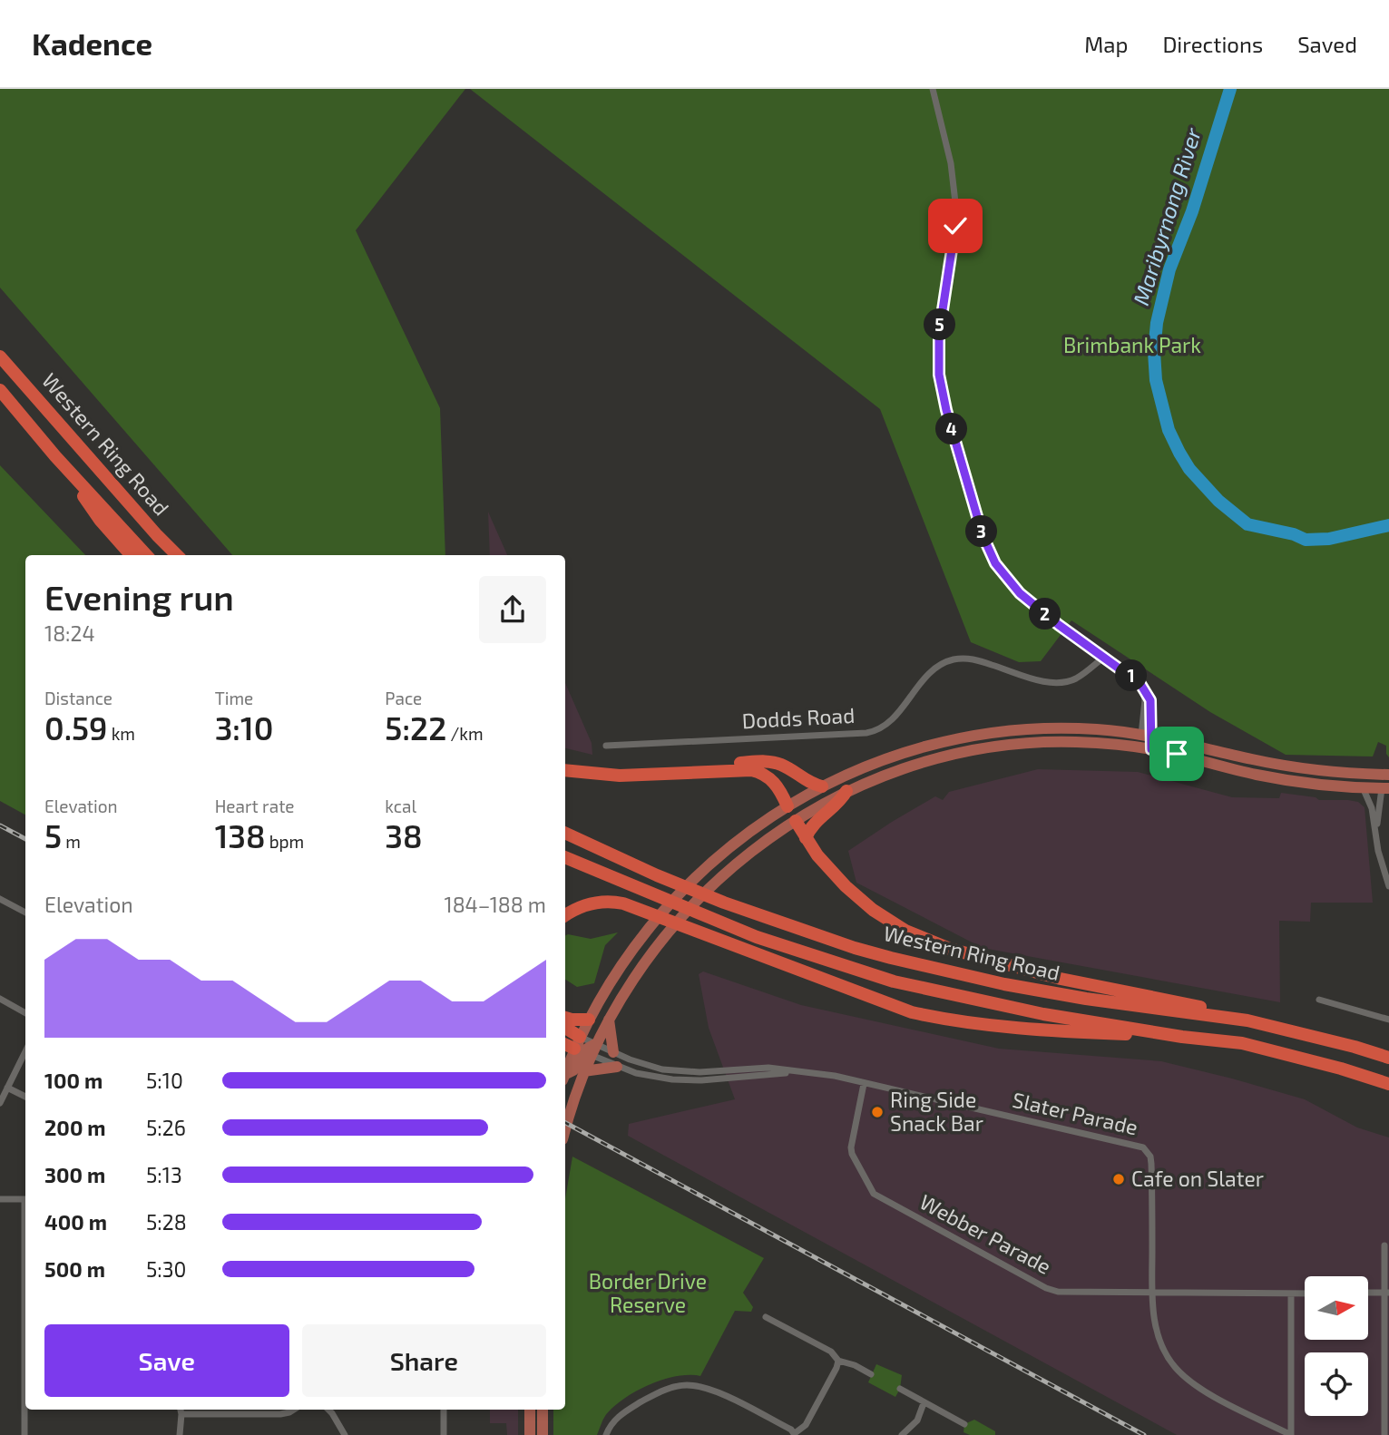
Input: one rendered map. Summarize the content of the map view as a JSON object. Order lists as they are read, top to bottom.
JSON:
{
  "streets": {
    "highway": ["Western Ring Road"],
    "street": ["Dodds Road", "Slater Parade", "Webber Parade"]
  },
  "crossings": [
    ["Slater Parade", "Webber Parade"]
  ],
  "water": ["Maribyrnong River"],
  "parks": ["Brimbank Park", "Border Drive Reserve"],
  "places": ["Ring Side Snack Bar", "Cafe on Slater"],
  "north": "right",
  "page": {
    "header": "Kadence",
    "nav": ["Map", "Directions", "Saved"],
    "pins": [
      "5",
      "4",
      "3",
      "2",
      "1"
    ],
    "heading": ["Evening run", "18:24"],
    "stats": [
      ["Distance", "0.59 km"],
      ["Time", "3:10"],
      ["Pace", "5:22 /km"],
      ["Elevation", "5 m"],
      ["Heart rate", "138 bpm"],
      ["kcal", "38"]
    ],
    "chart": ["Elevation", "184–188 m"],
    "list": [
      {
        "name": "100 m",
        "note": "5:10"
      },
      {
        "name": "200 m",
        "note": "5:26"
      },
      {
        "name": "300 m",
        "note": "5:13"
      },
      {
        "name": "400 m",
        "note": "5:28"
      },
      {
        "name": "500 m",
        "note": "5:30"
      }
    ],
    "buttons": ["Save", "Share"]
  }
}
